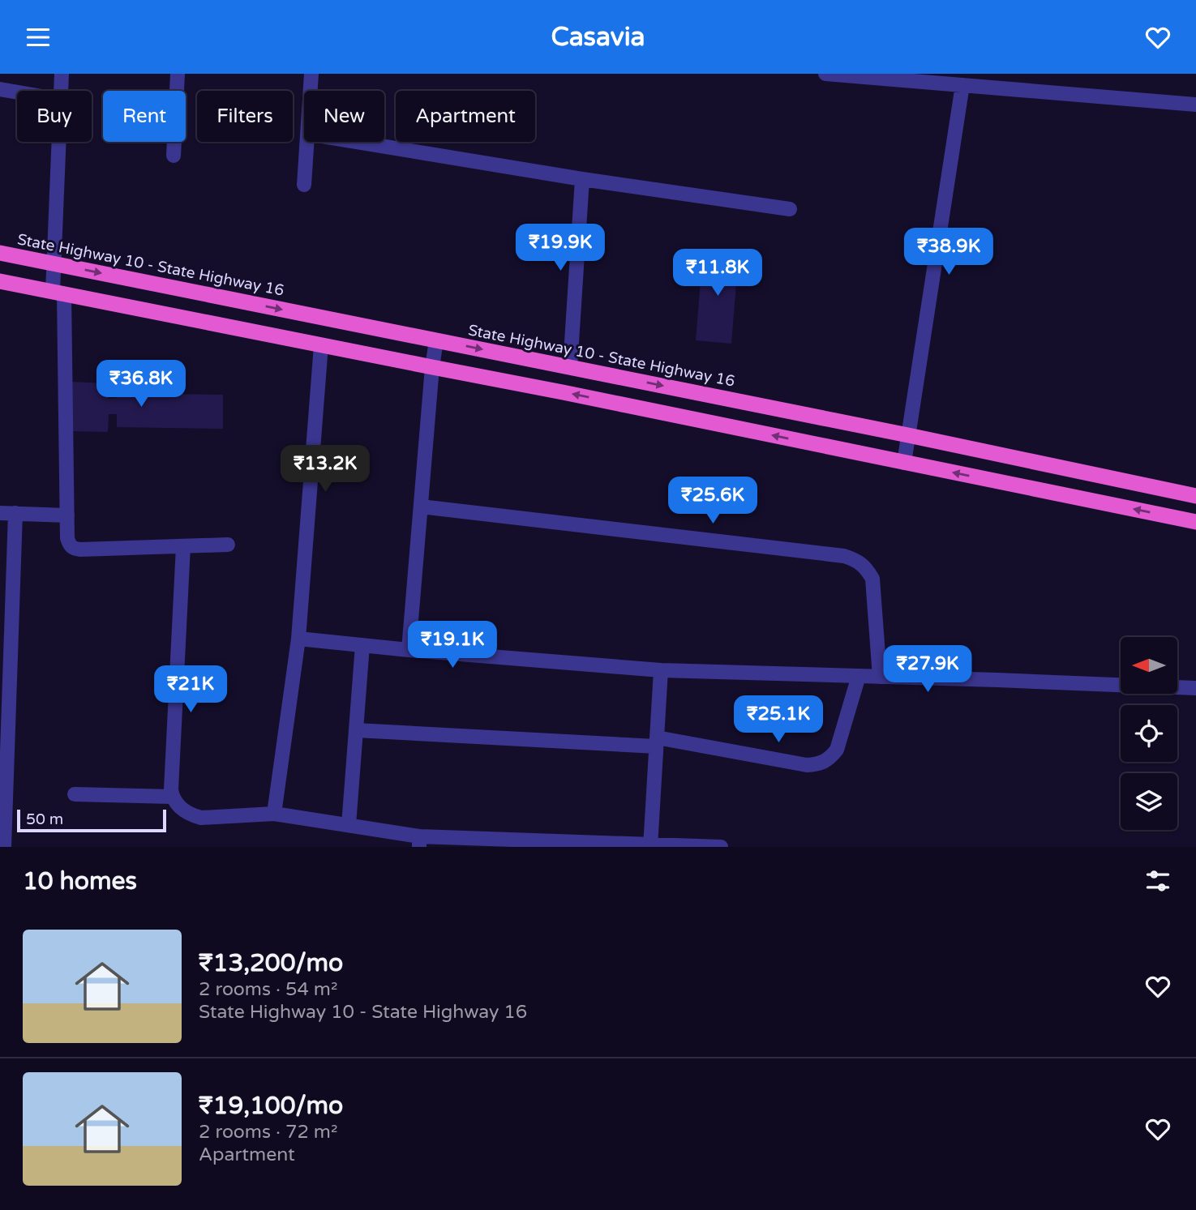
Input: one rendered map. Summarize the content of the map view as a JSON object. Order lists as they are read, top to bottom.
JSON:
{
  "streets": {
    "highway": ["State Highway 10 - State Highway 16"]
  },
  "scale_bar": "50 m",
  "north": "left",
  "page": {
    "header": "Casavia",
    "chip": [
      "Buy",
      "Rent",
      "Filters",
      "New",
      "Apartment"
    ],
    "price": [
      "₹19.9K",
      "₹38.9K",
      "₹11.8K",
      "₹36.8K",
      "₹13.2K",
      "₹25.6K",
      "₹19.1K",
      "₹27.9K",
      "₹21K",
      "₹25.1K"
    ],
    "scale": "50 m",
    "heading": "10 homes",
    "list": [
      {
        "name": "₹13,200/mo",
        "note": "2 rooms · 54 m² · State Highway 10 - State Highway 16"
      },
      {
        "name": "₹19,100/mo",
        "note": "2 rooms · 72 m² · Apartment"
      }
    ]
  }
}
